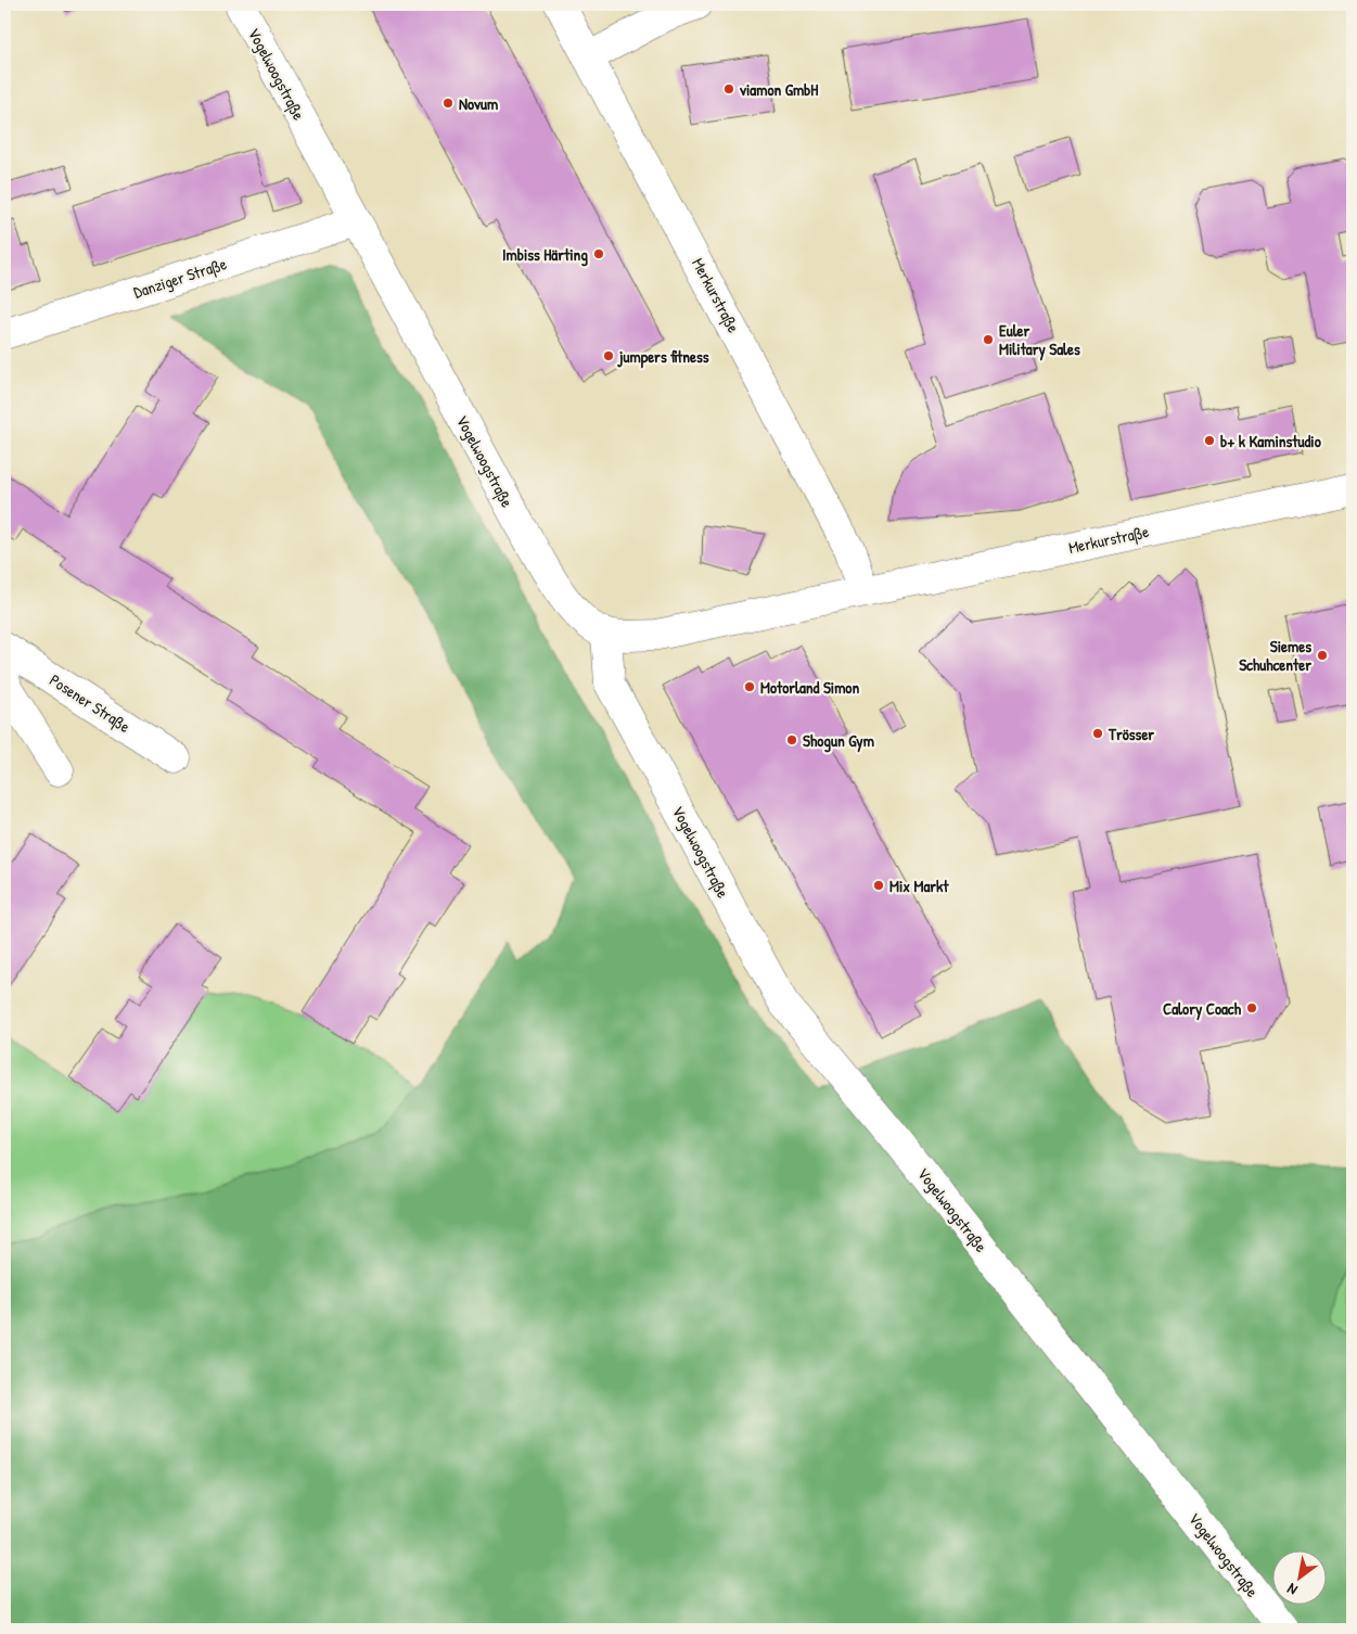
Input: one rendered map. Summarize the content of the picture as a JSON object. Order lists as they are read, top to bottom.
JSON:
{
  "streets": {
    "street": [
      "Vogelwoogstraße",
      "Danziger Straße",
      "Merkurstraße",
      "Posener Straße"
    ]
  },
  "crossings": [
    ["Vogelwoogstraße", "Danziger Straße"],
    ["Vogelwoogstraße", "Merkurstraße"]
  ],
  "places": [
    "viamon GmbH",
    "Novum",
    "Imbiss Härting",
    "Euler Military Sales",
    "jumpers fitness",
    "b+ k Kaminstudio",
    "Siemes Schuhcenter",
    "Motorland Simon",
    "Trösser",
    "Shogun Gym",
    "Mix Markt",
    "Calory Coach"
  ],
  "north": "bottom left"
}
